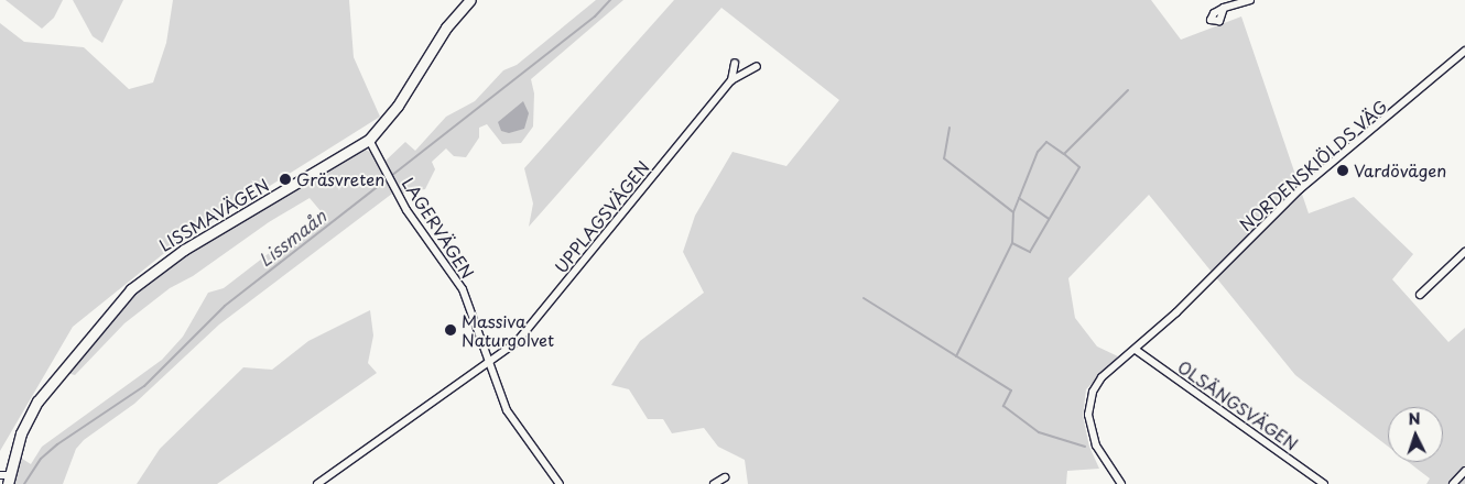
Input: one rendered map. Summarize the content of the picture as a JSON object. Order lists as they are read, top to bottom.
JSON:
{
  "streets": {
    "street": [
      "NORDENSKIÖLDS VÄG",
      "LISSMAVÄGEN",
      "UPPLAGSVÄGEN",
      "LAGERVÄGEN",
      "OLSÄNGSVÄGEN"
    ]
  },
  "crossings": [
    ["NORDENSKIÖLDS VÄG", "OLSÄNGSVÄGEN"],
    ["LISSMAVÄGEN", "LAGERVÄGEN"],
    ["UPPLAGSVÄGEN", "LAGERVÄGEN"]
  ],
  "water": ["Lissmaån"],
  "places": ["Vardövägen", "Gräsvreten", "Massiva Naturgolvet"],
  "north": "top"
}
